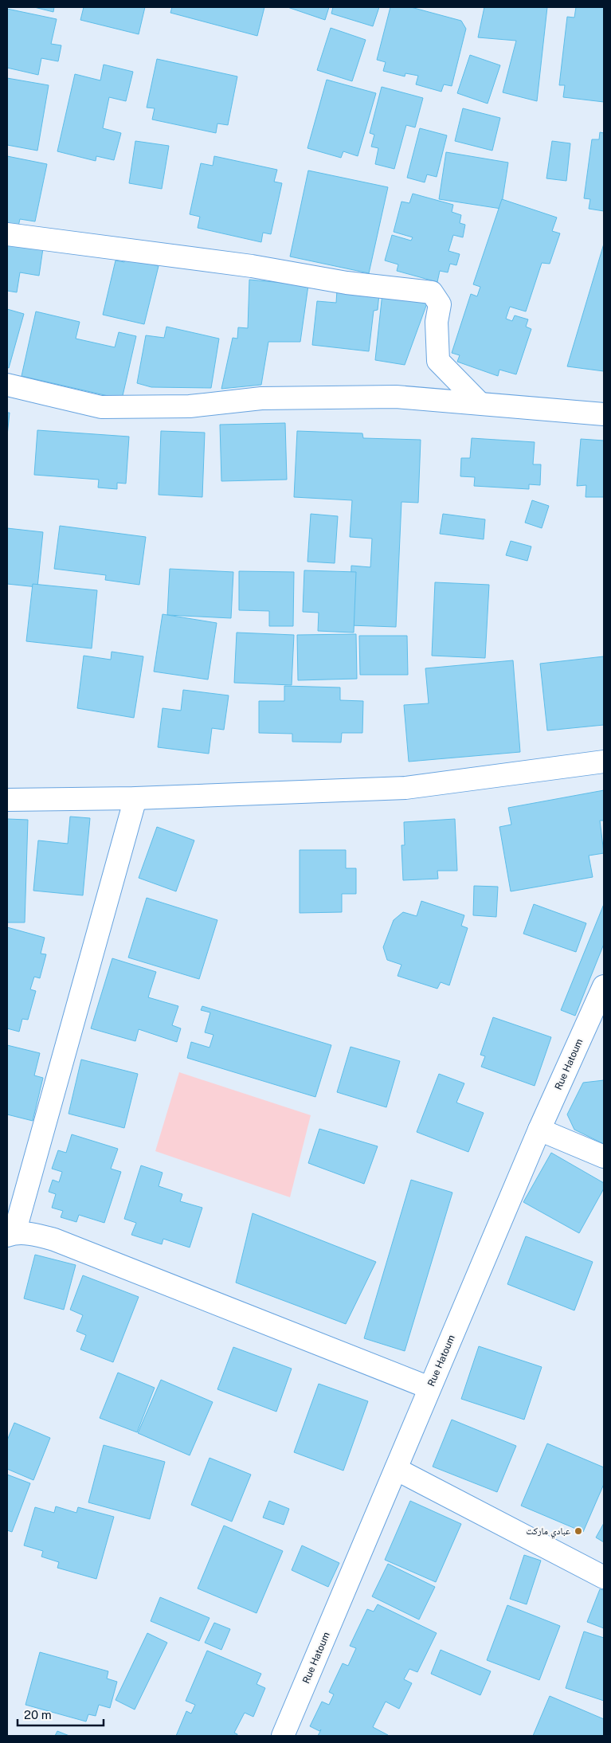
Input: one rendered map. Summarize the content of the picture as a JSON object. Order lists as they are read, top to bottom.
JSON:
{
  "streets": {
    "street": ["Rue Hatoum"]
  },
  "places": ["عبادي ماركت"],
  "scale_bar": "20 m"
}
